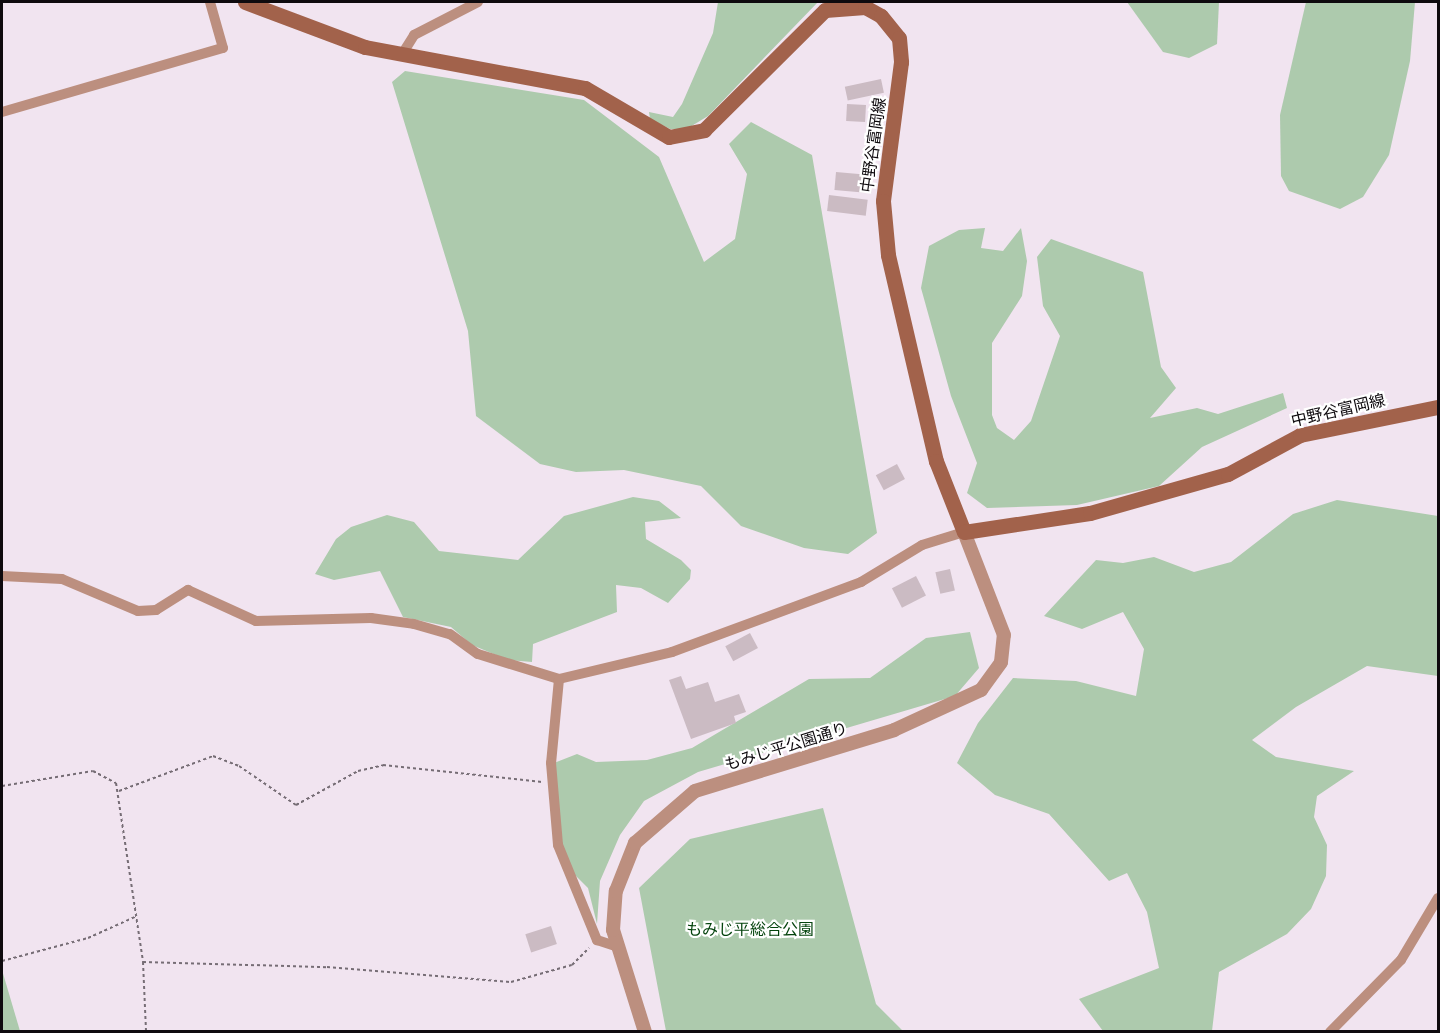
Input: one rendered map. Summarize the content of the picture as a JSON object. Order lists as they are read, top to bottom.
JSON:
{
  "streets": {
    "main road": ["中野谷富岡線"],
    "street": ["もみじ平公園通り"]
  },
  "crossings": [
    ["中野谷富岡線", "もみじ平公園通り"]
  ],
  "parks": ["もみじ平総合公園"]
}
